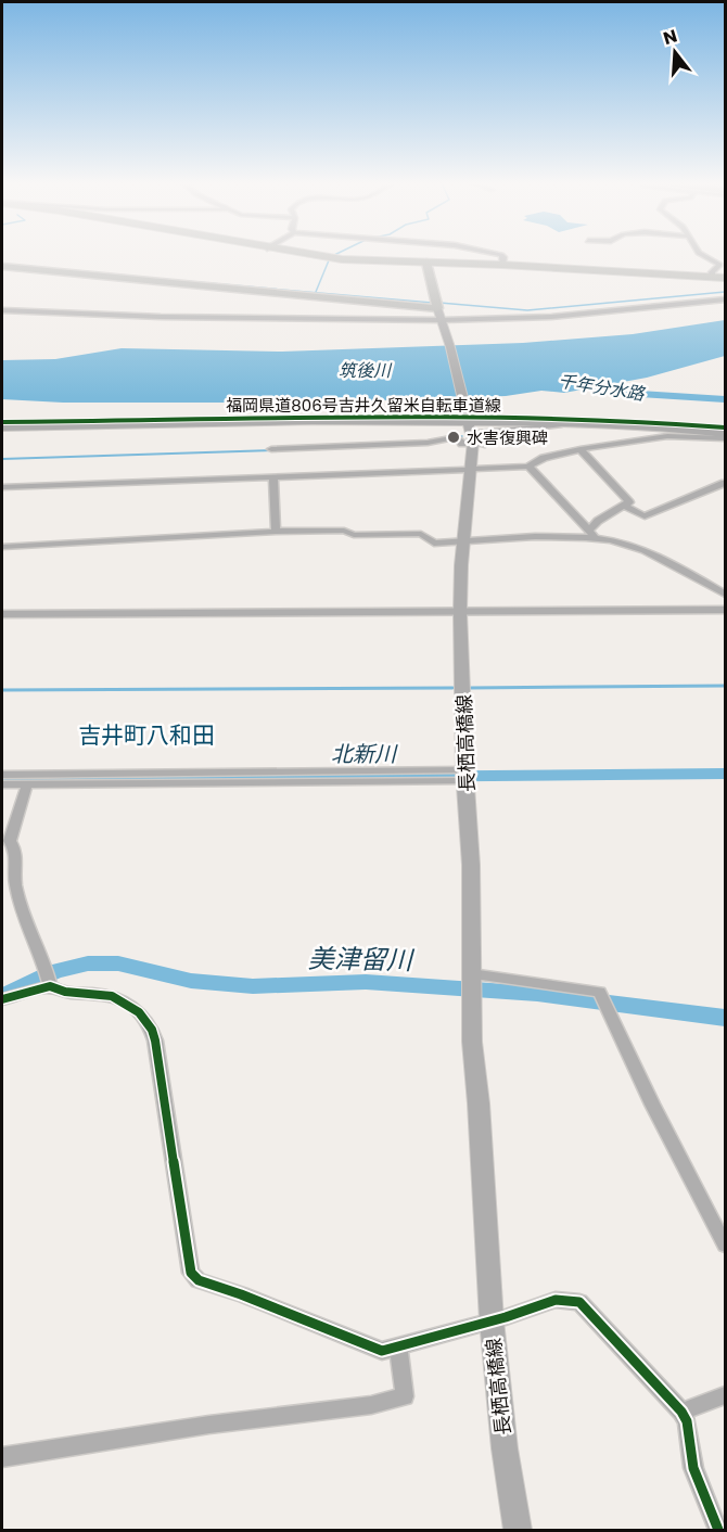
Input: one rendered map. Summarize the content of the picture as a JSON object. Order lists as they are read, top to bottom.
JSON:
{
  "streets": {
    "main road": ["長栖高橋線"],
    "cycle path": ["福岡県道806号吉井久留米自転車道線"]
  },
  "districts": ["吉井町八和田"],
  "water": [
    "筑後川",
    "千年分水路",
    "北新川",
    "美津留川"
  ],
  "places": ["水害復興碑"],
  "north": "top"
}
